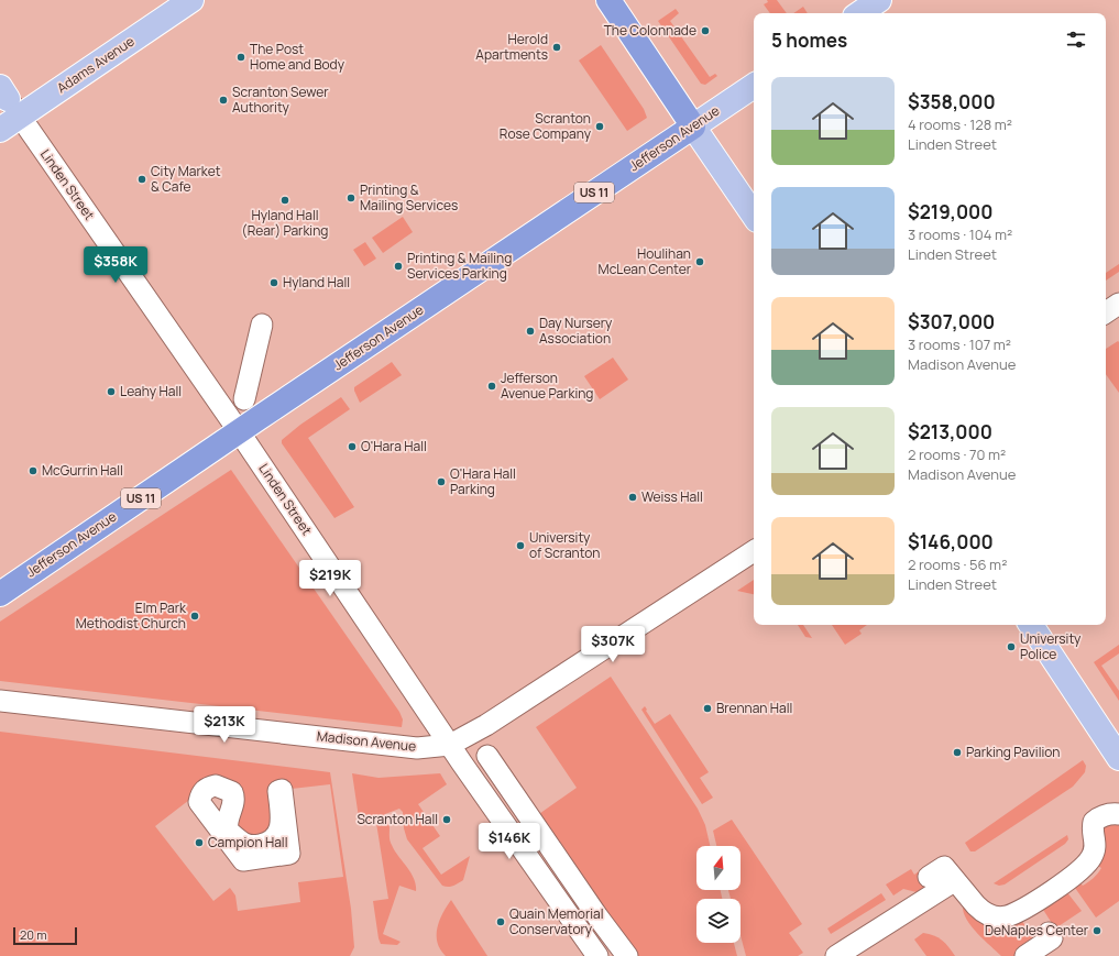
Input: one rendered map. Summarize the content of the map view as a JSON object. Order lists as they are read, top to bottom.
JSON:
{
  "streets": {
    "highway": ["Jefferson Avenue", "US 11"],
    "main road": ["Adams Avenue"],
    "street": ["Linden Street", "Madison Avenue"]
  },
  "crossings": [
    ["Adams Avenue", "Linden Street"],
    ["Jefferson Avenue", "Linden Street"],
    ["Linden Street", "Madison Avenue"]
  ],
  "places": [
    "The Colonnade",
    "Herold Apartments",
    "The Post Home and Body",
    "Scranton Sewer Authority",
    "Scranton Rose Company",
    "City Market & Cafe",
    "Printing & Mailing Services",
    "Hyland Hall (Rear) Parking",
    "Houlihan McLean Center",
    "Printing & Mailing Services Parking",
    "Hyland Hall",
    "Day Nursery Association",
    "Jefferson Avenue Parking",
    "Leahy Hall",
    "O'Hara Hall",
    "McGurrin Hall",
    "O'Hara Hall Parking",
    "Weiss Hall",
    "University of Scranton",
    "Elm Park Methodist Church",
    "University Police",
    "Brennan Hall",
    "Parking Pavilion",
    "Scranton Hall",
    "Campion Hall",
    "Quain Memorial Conservatory",
    "DeNaples Center"
  ],
  "scale_bar": "20 m",
  "north": "top",
  "page": {
    "heading": "5 homes",
    "list": [
      {
        "name": "$358,000",
        "note": "4 rooms · 128 m² · Linden Street"
      },
      {
        "name": "$219,000",
        "note": "3 rooms · 104 m² · Linden Street"
      },
      {
        "name": "$307,000",
        "note": "3 rooms · 107 m² · Madison Avenue"
      },
      {
        "name": "$213,000",
        "note": "2 rooms · 70 m² · Madison Avenue"
      },
      {
        "name": "$146,000",
        "note": "2 rooms · 56 m² · Linden Street"
      }
    ],
    "price": [
      "$358K",
      "$219K",
      "$307K",
      "$213K",
      "$146K"
    ],
    "scale": "20 m"
  }
}
